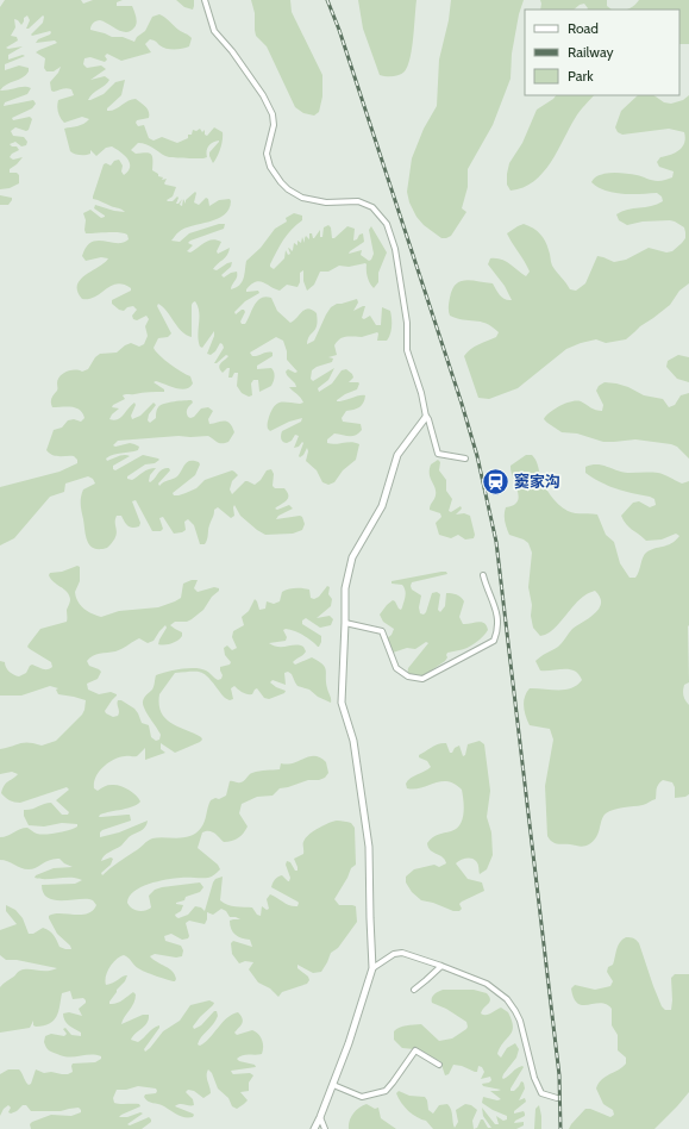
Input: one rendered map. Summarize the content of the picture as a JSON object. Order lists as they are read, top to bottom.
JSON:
{
  "places": {
    "station": ["窦家沟"]
  },
  "legend": ["Road", "Railway", "Park"]
}
